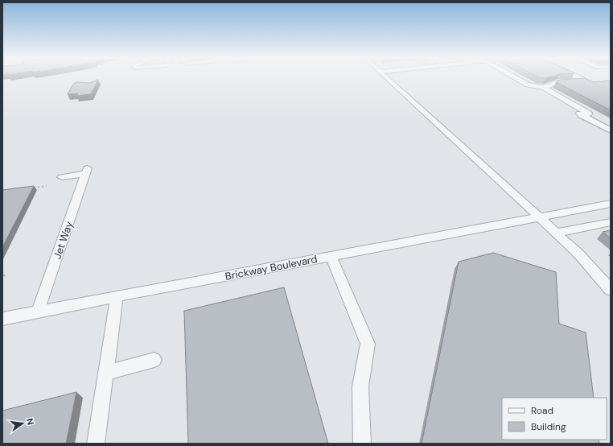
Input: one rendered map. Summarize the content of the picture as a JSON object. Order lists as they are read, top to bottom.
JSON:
{
  "streets": {
    "street": ["Jet Way", "Brickway Boulevard"]
  },
  "crossings": [
    ["Jet Way", "Brickway Boulevard"]
  ],
  "legend": ["Road", "Building"],
  "north": "right"
}
